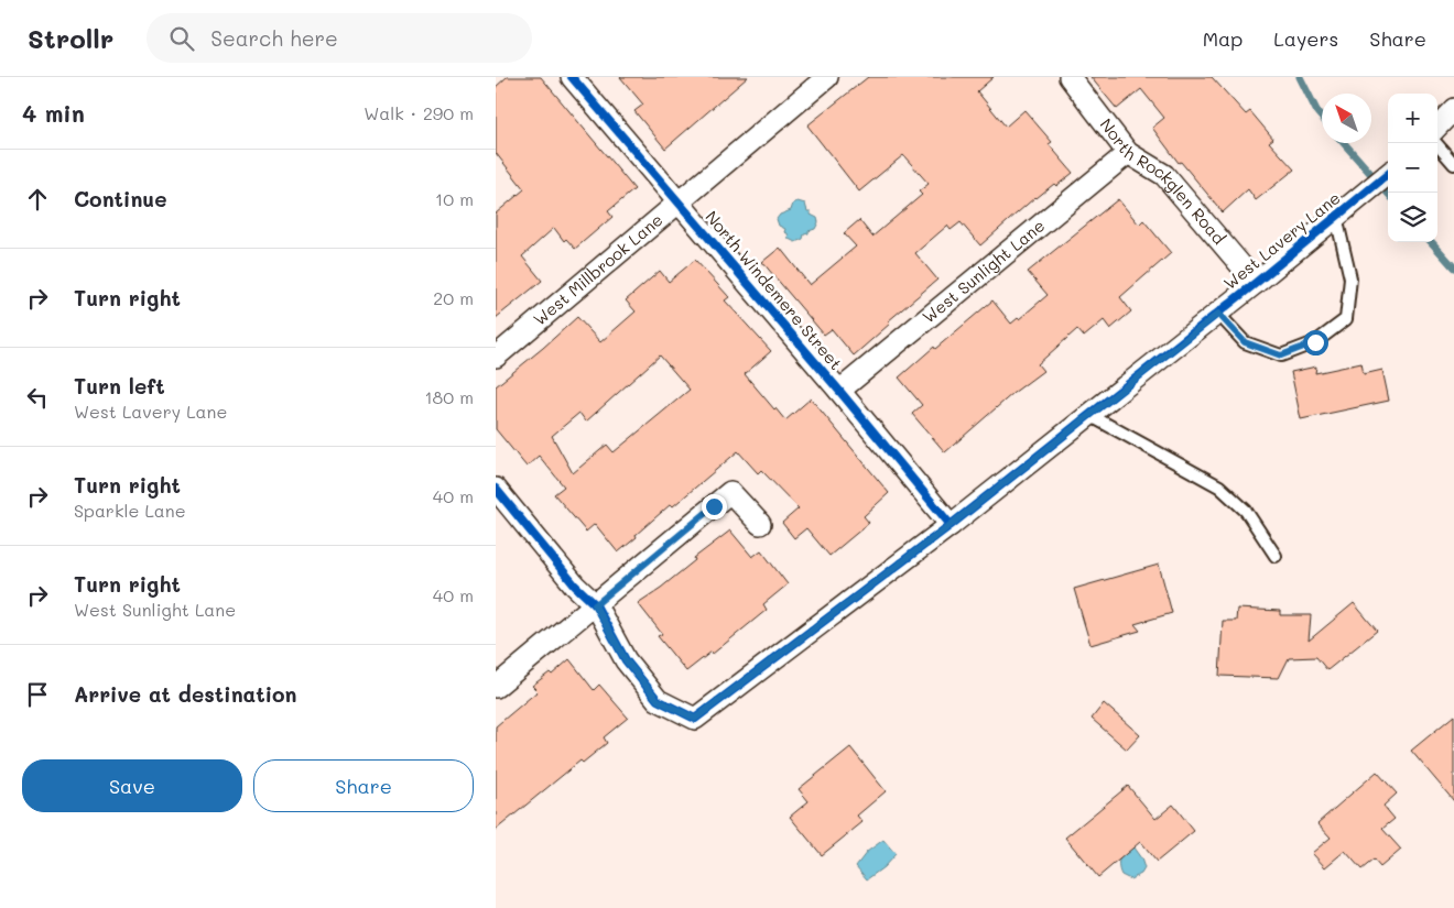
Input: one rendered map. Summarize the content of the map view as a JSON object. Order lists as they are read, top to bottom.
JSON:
{
  "streets": {
    "street": [
      "North Rockglen Road",
      "West Lavery Lane",
      "West Millbrook Lane",
      "West Sunlight Lane",
      "North Windemere Street"
    ]
  },
  "crossings": [
    ["North Rockglen Road", "West Lavery Lane"],
    ["North Rockglen Road", "West Sunlight Lane"],
    ["West Lavery Lane", "North Windemere Street"],
    ["West Millbrook Lane", "North Windemere Street"],
    ["West Sunlight Lane", "North Windemere Street"]
  ],
  "north": "top left",
  "page": {
    "header": "Strollr",
    "search": "Search here",
    "nav": ["Map", "Layers", "Share"],
    "heading": ["4 min", "Walk · 290 m"],
    "map_buttons": ["+", "−"],
    "list": [
      ["Continue", "10 m"],
      ["Turn right", "20 m"],
      ["Turn left", "West Lavery Lane", "180 m"],
      ["Turn right", "Sparkle Lane", "40 m"],
      ["Turn right", "West Sunlight Lane", "40 m"],
      "Arrive at destination"
    ],
    "buttons": ["Save", "Share"]
  }
}
